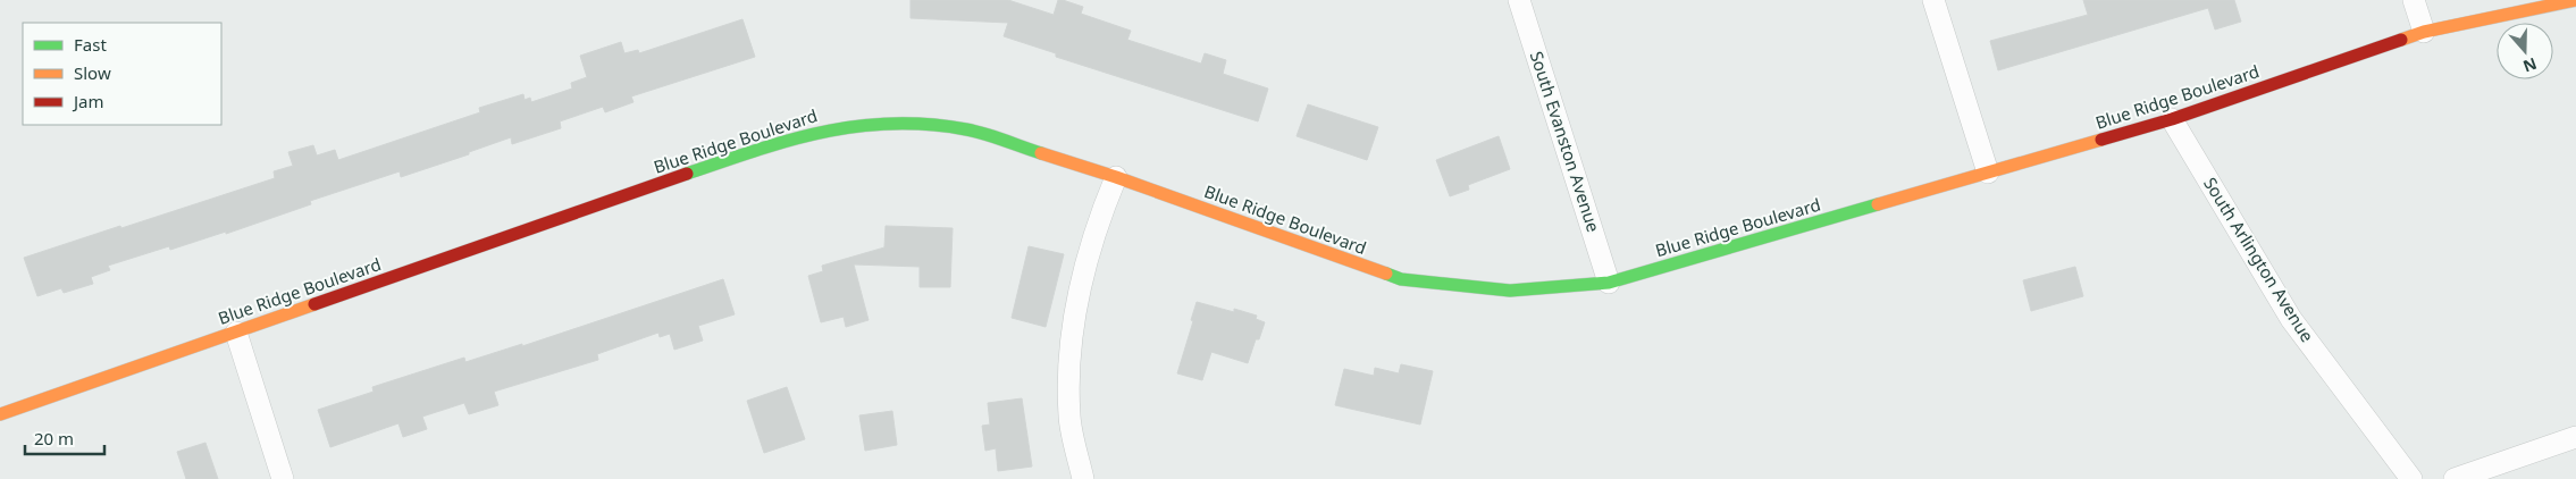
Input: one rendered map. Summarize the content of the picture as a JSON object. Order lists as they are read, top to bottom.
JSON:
{
  "streets": {
    "street": ["Blue Ridge Boulevard", "South Evanston Avenue", "South Arlington Avenue"]
  },
  "crossings": [
    ["Blue Ridge Boulevard", "South Evanston Avenue"],
    ["Blue Ridge Boulevard", "South Arlington Avenue"]
  ],
  "legend": ["Fast", "Slow", "Jam"],
  "scale_bar": "20 m",
  "north": "bottom"
}
